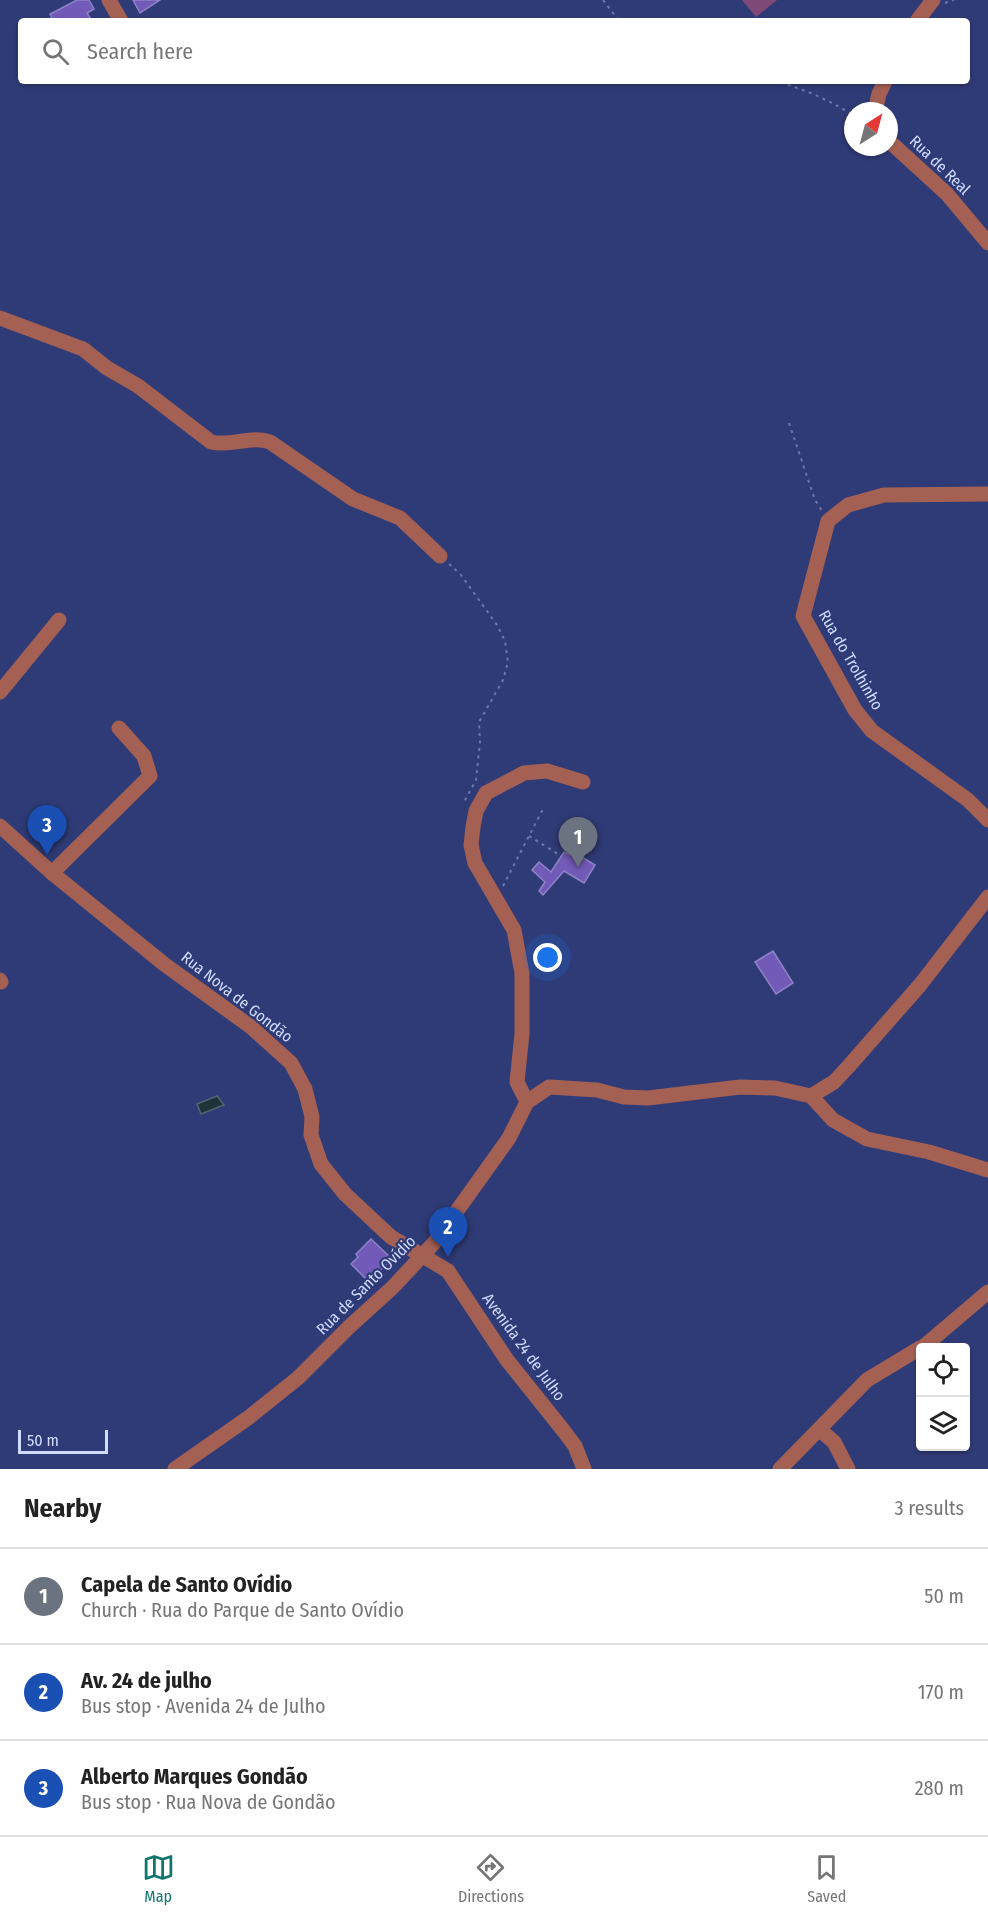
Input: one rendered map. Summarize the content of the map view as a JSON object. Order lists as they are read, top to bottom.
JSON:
{
  "streets": {
    "street": [
      "Rua de Real",
      "Rua do Trolhinho",
      "Rua Nova de Gondão",
      "Rua de Santo Ovídio",
      "Avenida 24 de Julho"
    ]
  },
  "crossings": [
    ["Rua Nova de Gondão", "Rua de Santo Ovídio"],
    ["Rua Nova de Gondão", "Avenida 24 de Julho"],
    ["Rua de Santo Ovídio", "Avenida 24 de Julho"]
  ],
  "scale_bar": "50 m",
  "north": "top right",
  "page": {
    "search": "Search here",
    "pins": ["3", "1", "2"],
    "scale": "50 m",
    "heading": ["Nearby", "3 results"],
    "list": [
      {
        "mark": "1",
        "name": "Capela de Santo Ovídio",
        "note": "Church · Rua do Parque de Santo Ovídio",
        "value": "50 m"
      },
      {
        "mark": "2",
        "name": "Av. 24 de julho",
        "note": "Bus stop · Avenida 24 de Julho",
        "value": "170 m"
      },
      {
        "mark": "3",
        "name": "Alberto Marques Gondão",
        "note": "Bus stop · Rua Nova de Gondão",
        "value": "280 m"
      }
    ],
    "nav": ["Map", "Directions", "Saved"]
  }
}
